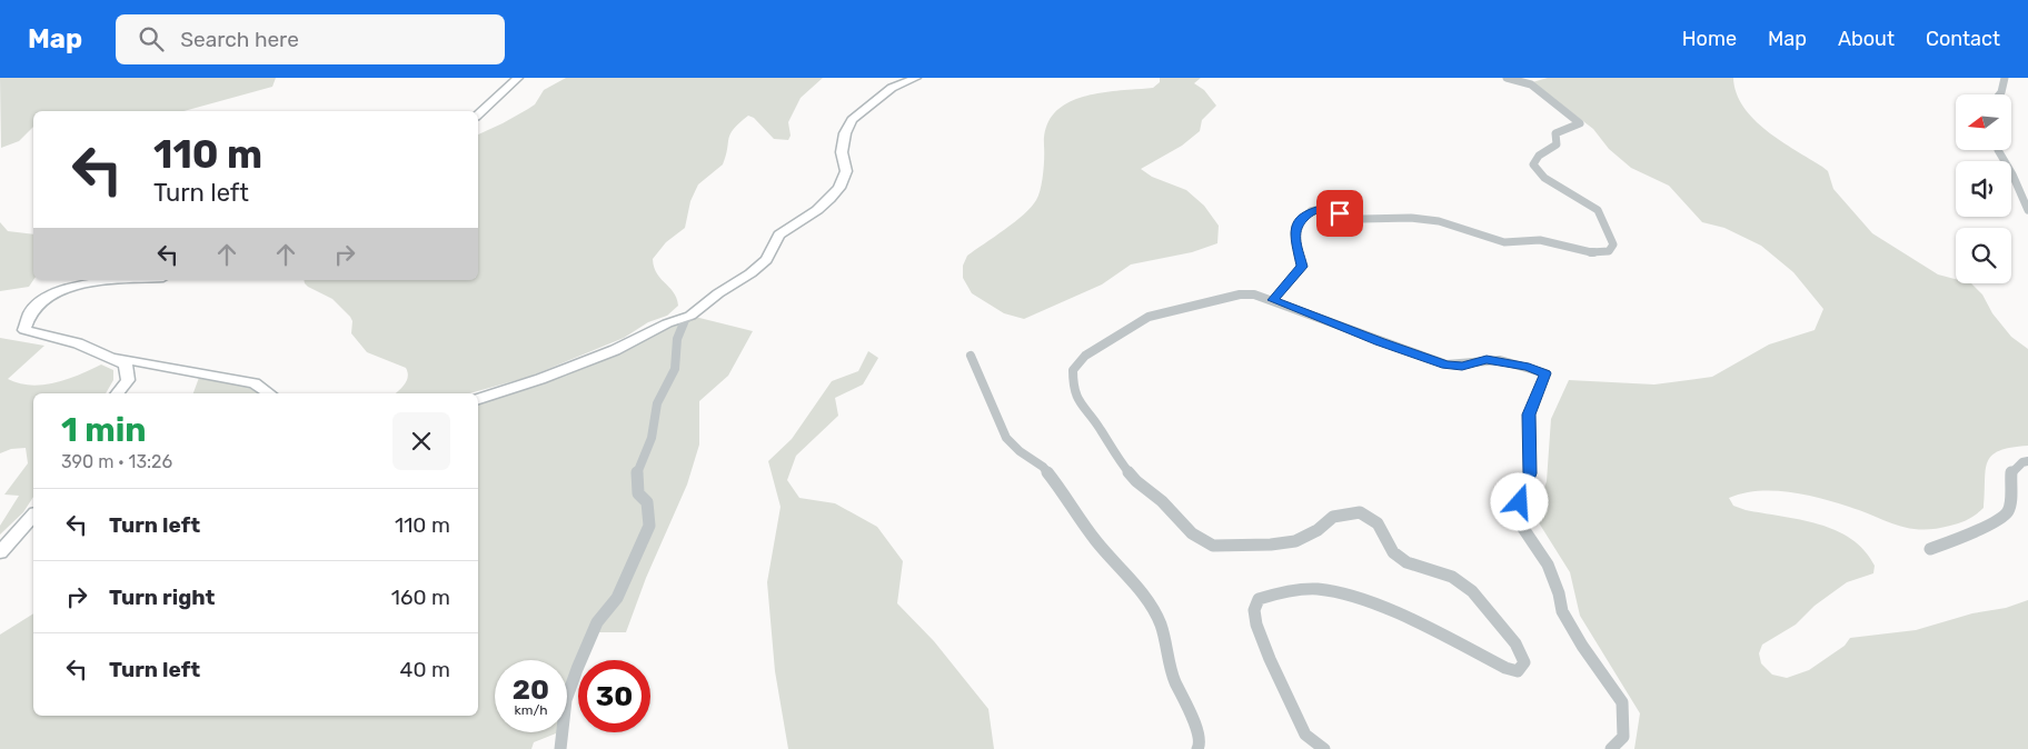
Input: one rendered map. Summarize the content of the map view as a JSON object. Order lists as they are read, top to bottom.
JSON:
{
  "north": "left",
  "page": {
    "header": "Map",
    "search": "Search here",
    "nav": [
      "Home",
      "Map",
      "About",
      "Contact"
    ],
    "turn": ["110 m", "Turn left"],
    "heading": ["1 min", "390 m · 13:26"],
    "list": [
      {
        "name": "Turn left",
        "value": "110 m"
      },
      {
        "name": "Turn right",
        "value": "160 m"
      },
      {
        "name": "Turn left",
        "value": "40 m"
      }
    ],
    "speed": "20 km/h",
    "limit": "30"
  }
}
